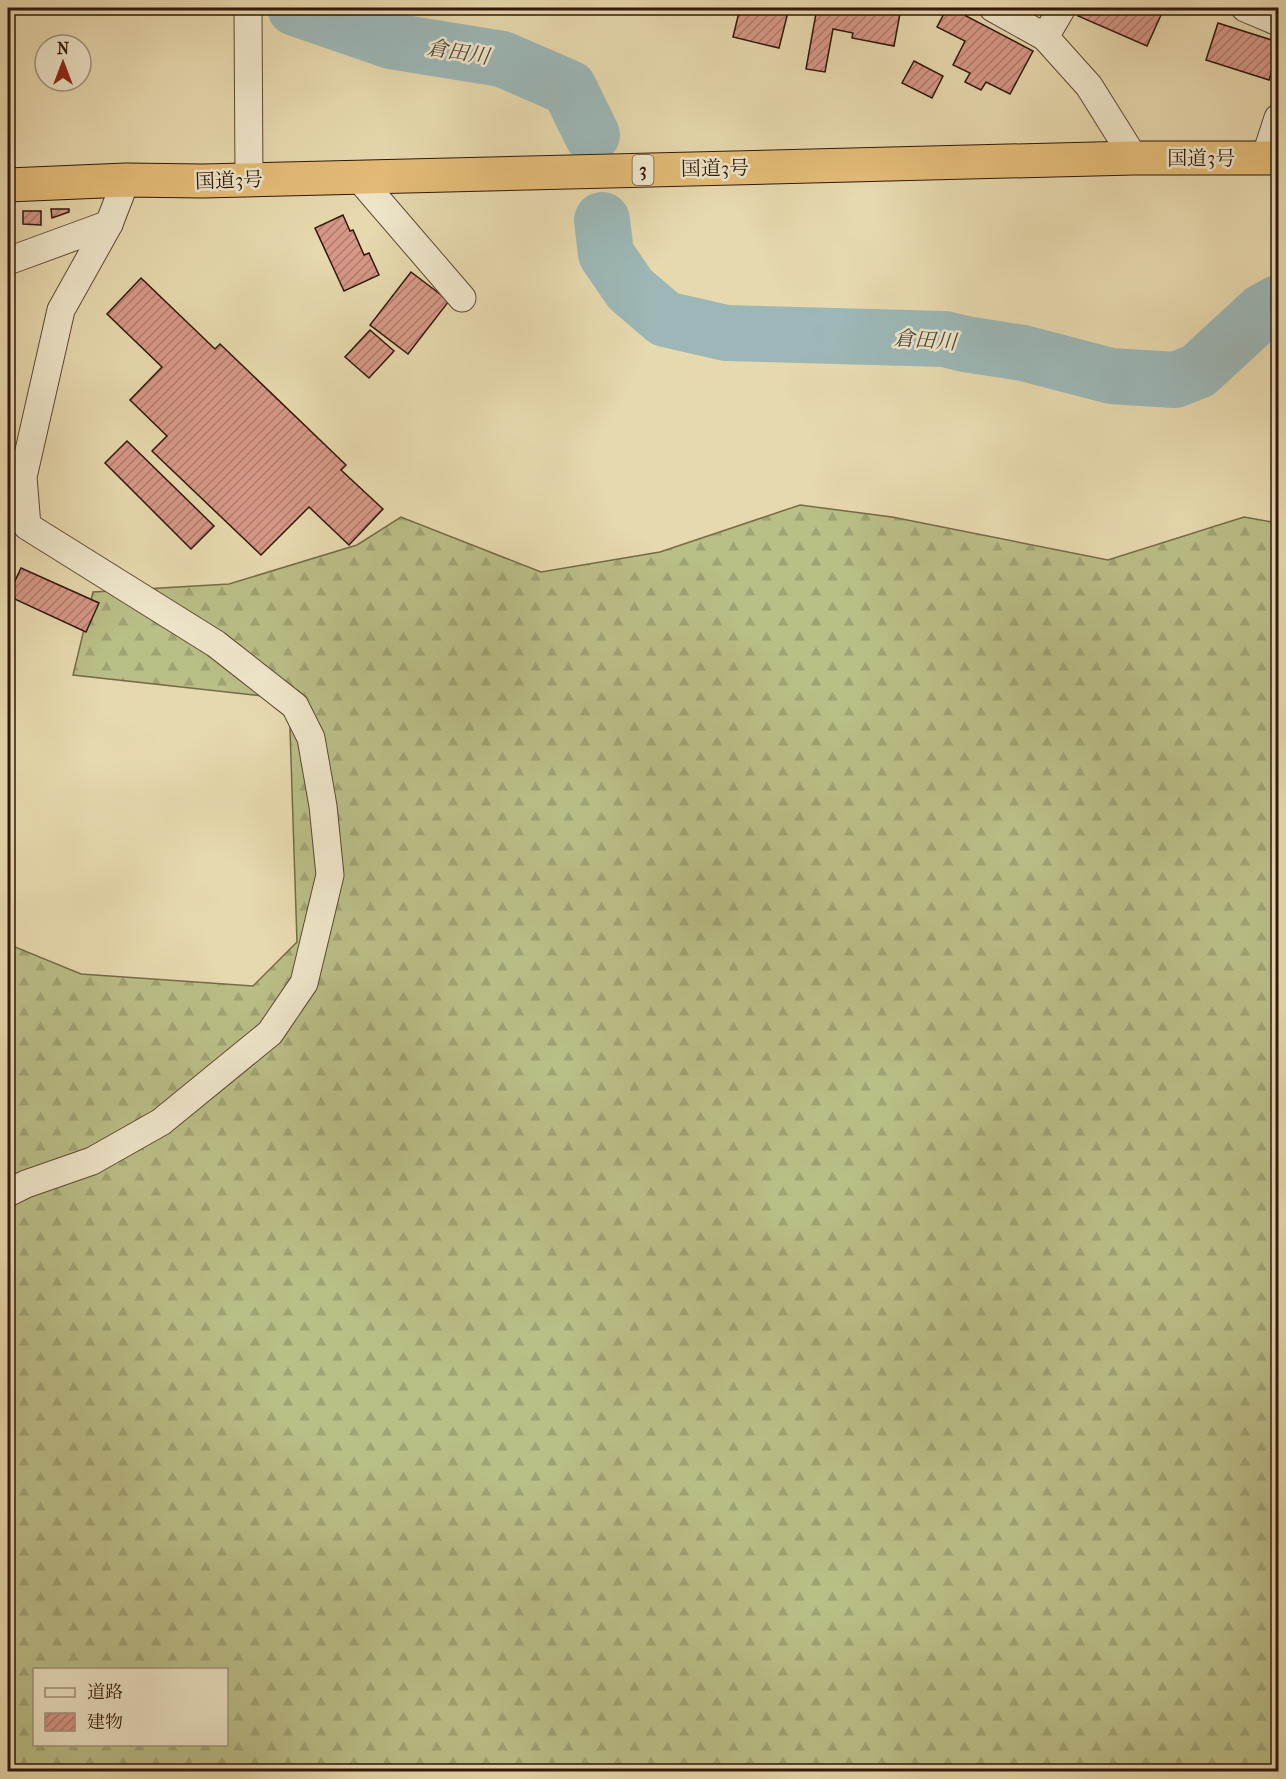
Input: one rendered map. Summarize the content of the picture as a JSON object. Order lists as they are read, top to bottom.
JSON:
{
  "streets": {
    "highway": ["国道3号", "3"]
  },
  "water": ["倉田川"],
  "legend": ["道路", "建物"],
  "north": "top"
}
